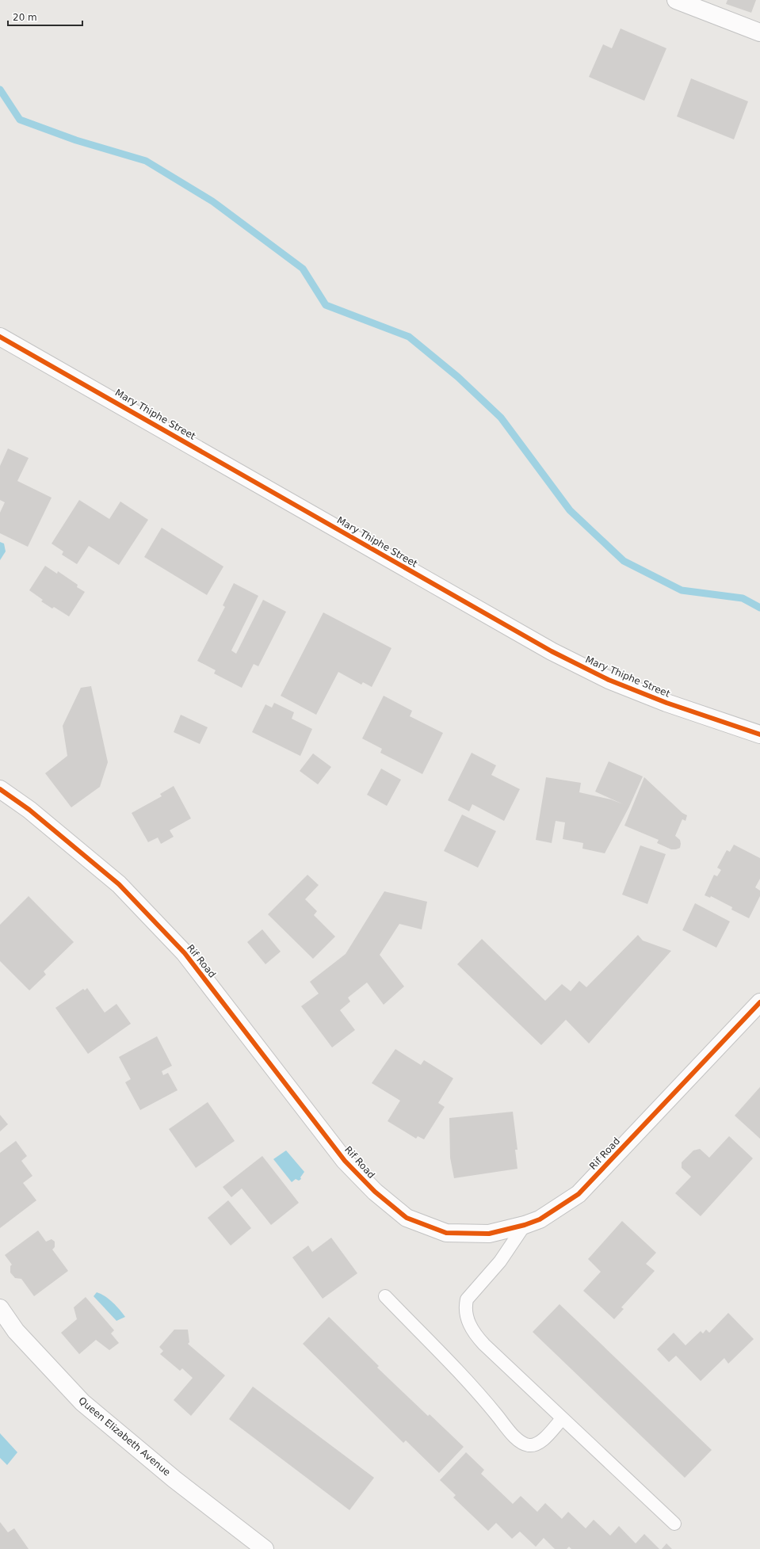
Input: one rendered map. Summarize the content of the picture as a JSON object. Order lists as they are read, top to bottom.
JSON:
{
  "streets": {
    "street": ["Mary Thiphe Street", "Rif Road", "Queen Elizabeth Avenue"]
  },
  "scale_bar": "20 m"
}
